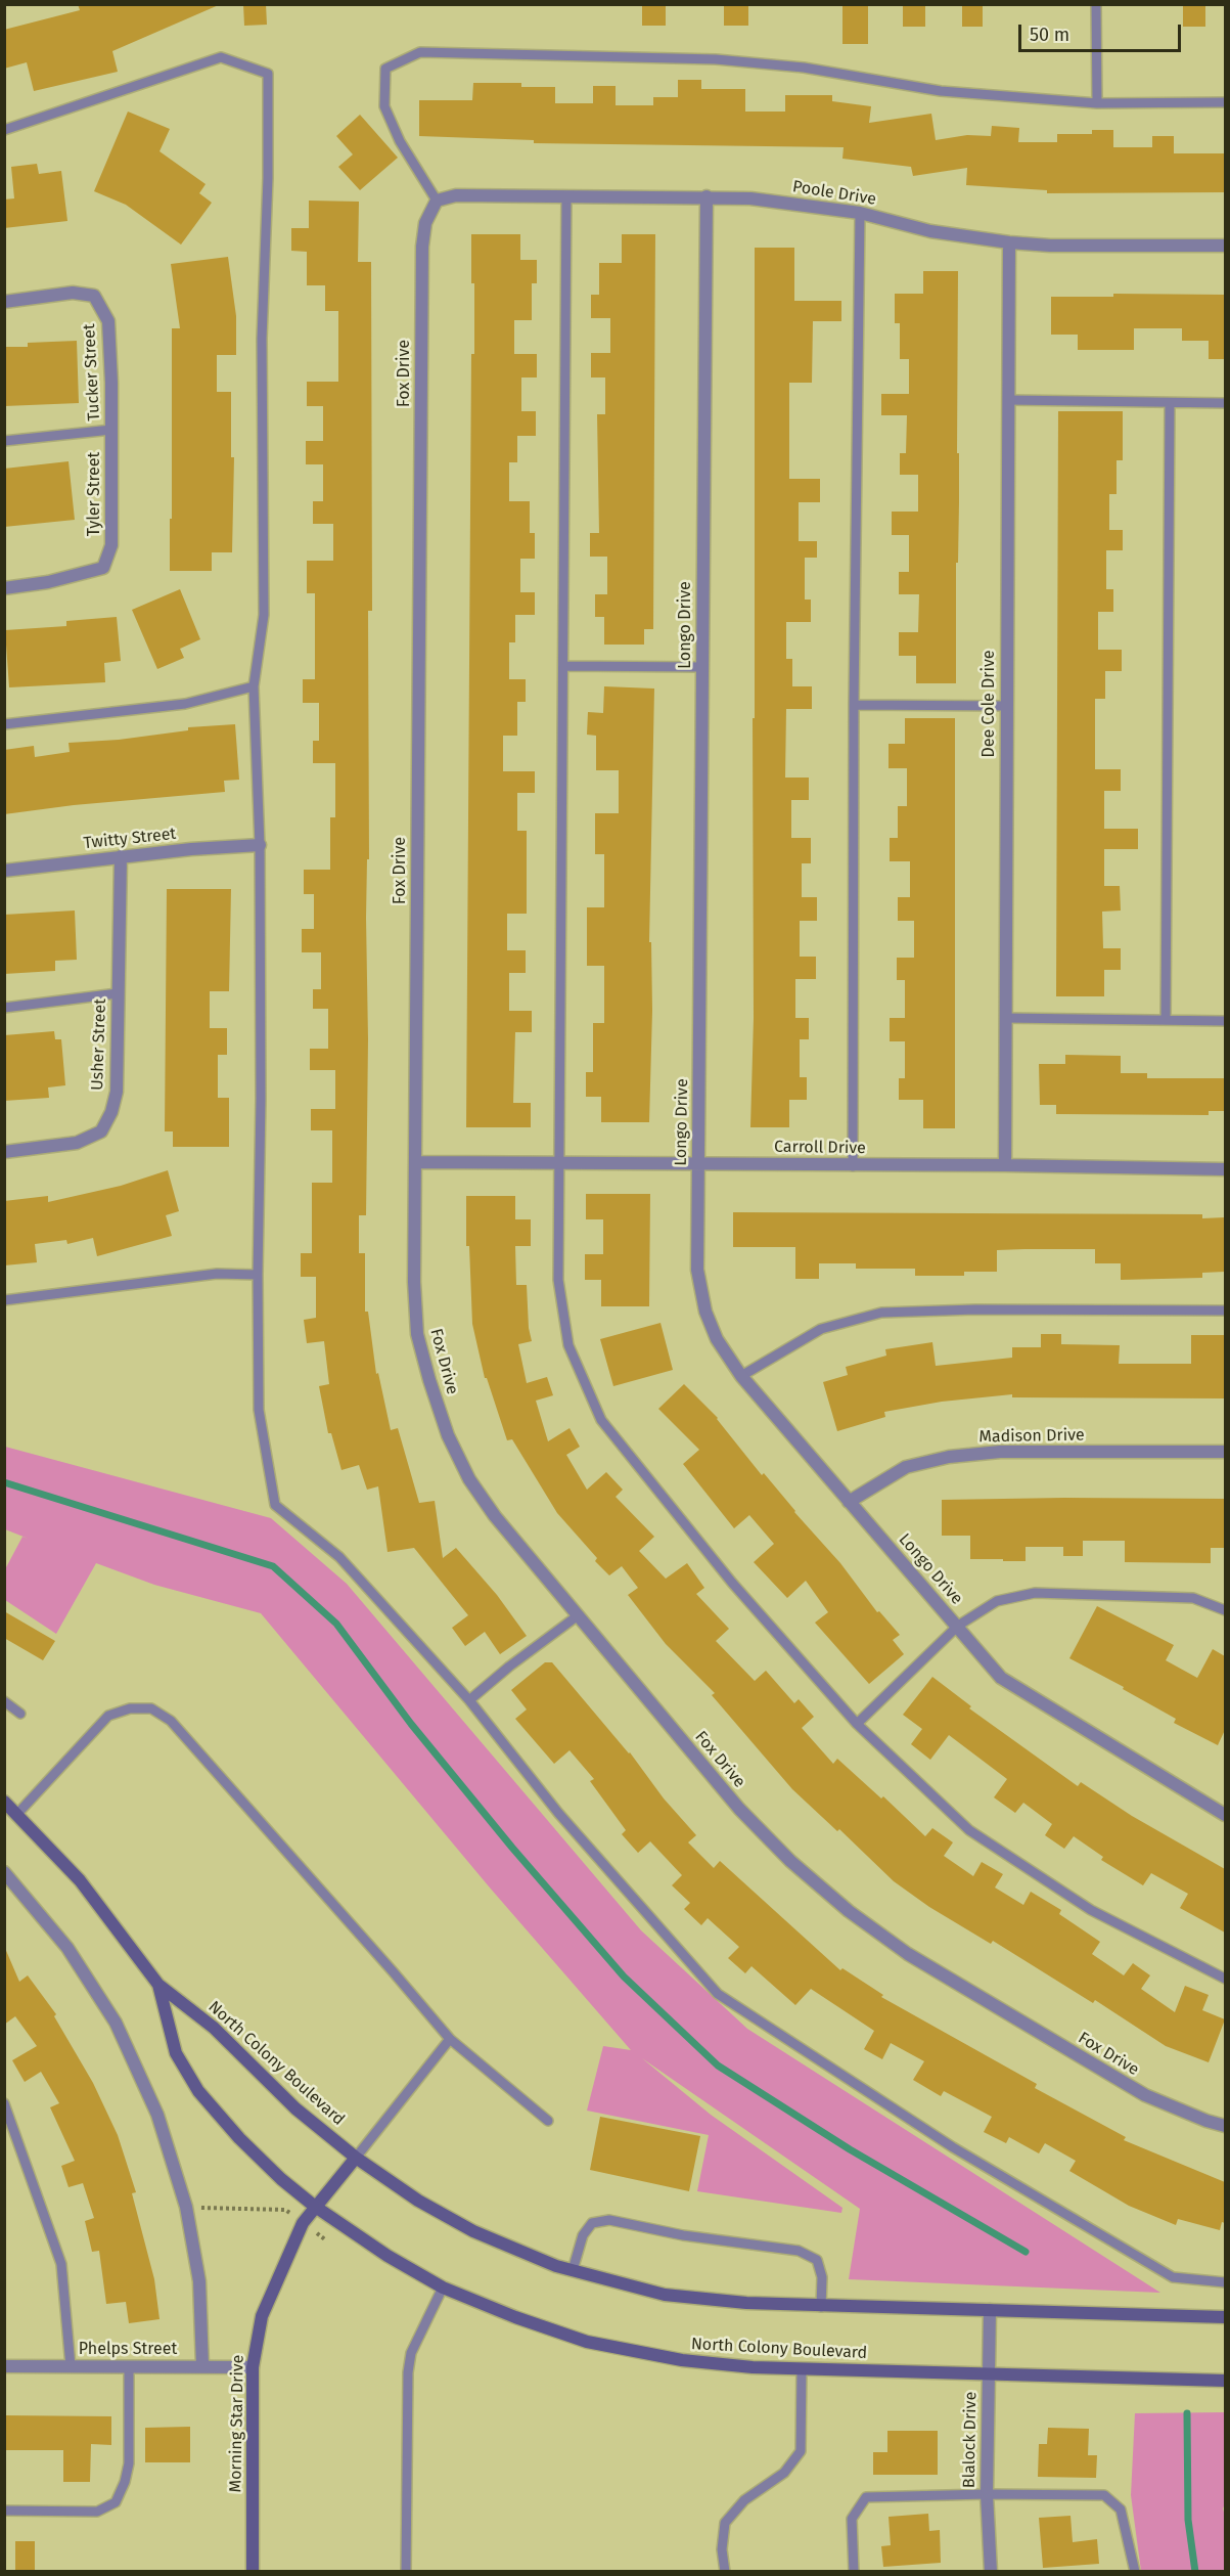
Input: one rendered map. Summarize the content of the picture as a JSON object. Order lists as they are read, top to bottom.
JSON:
{
  "streets": {
    "street": [
      "Poole Drive",
      "Tucker Street",
      "Fox Drive",
      "Tyler Street",
      "Longo Drive",
      "Dee Cole Drive",
      "Twitty Street",
      "Usher Street",
      "Carroll Drive",
      "Madison Drive",
      "North Colony Boulevard",
      "Phelps Street",
      "Morning Star Drive",
      "Blalock Drive"
    ]
  },
  "crossings": [
    ["Poole Drive", "Fox Drive"],
    ["Poole Drive", "Longo Drive"],
    ["Poole Drive", "Dee Cole Drive"],
    ["Tucker Street", "Tyler Street"],
    ["Fox Drive", "Carroll Drive"],
    ["Longo Drive", "Carroll Drive"],
    ["Longo Drive", "Madison Drive"],
    ["Dee Cole Drive", "Carroll Drive"],
    ["Twitty Street", "Usher Street"],
    ["North Colony Boulevard", "Morning Star Drive"],
    ["North Colony Boulevard", "Blalock Drive"],
    ["Phelps Street", "Morning Star Drive"]
  ],
  "scale_bar": "50 m"
}
